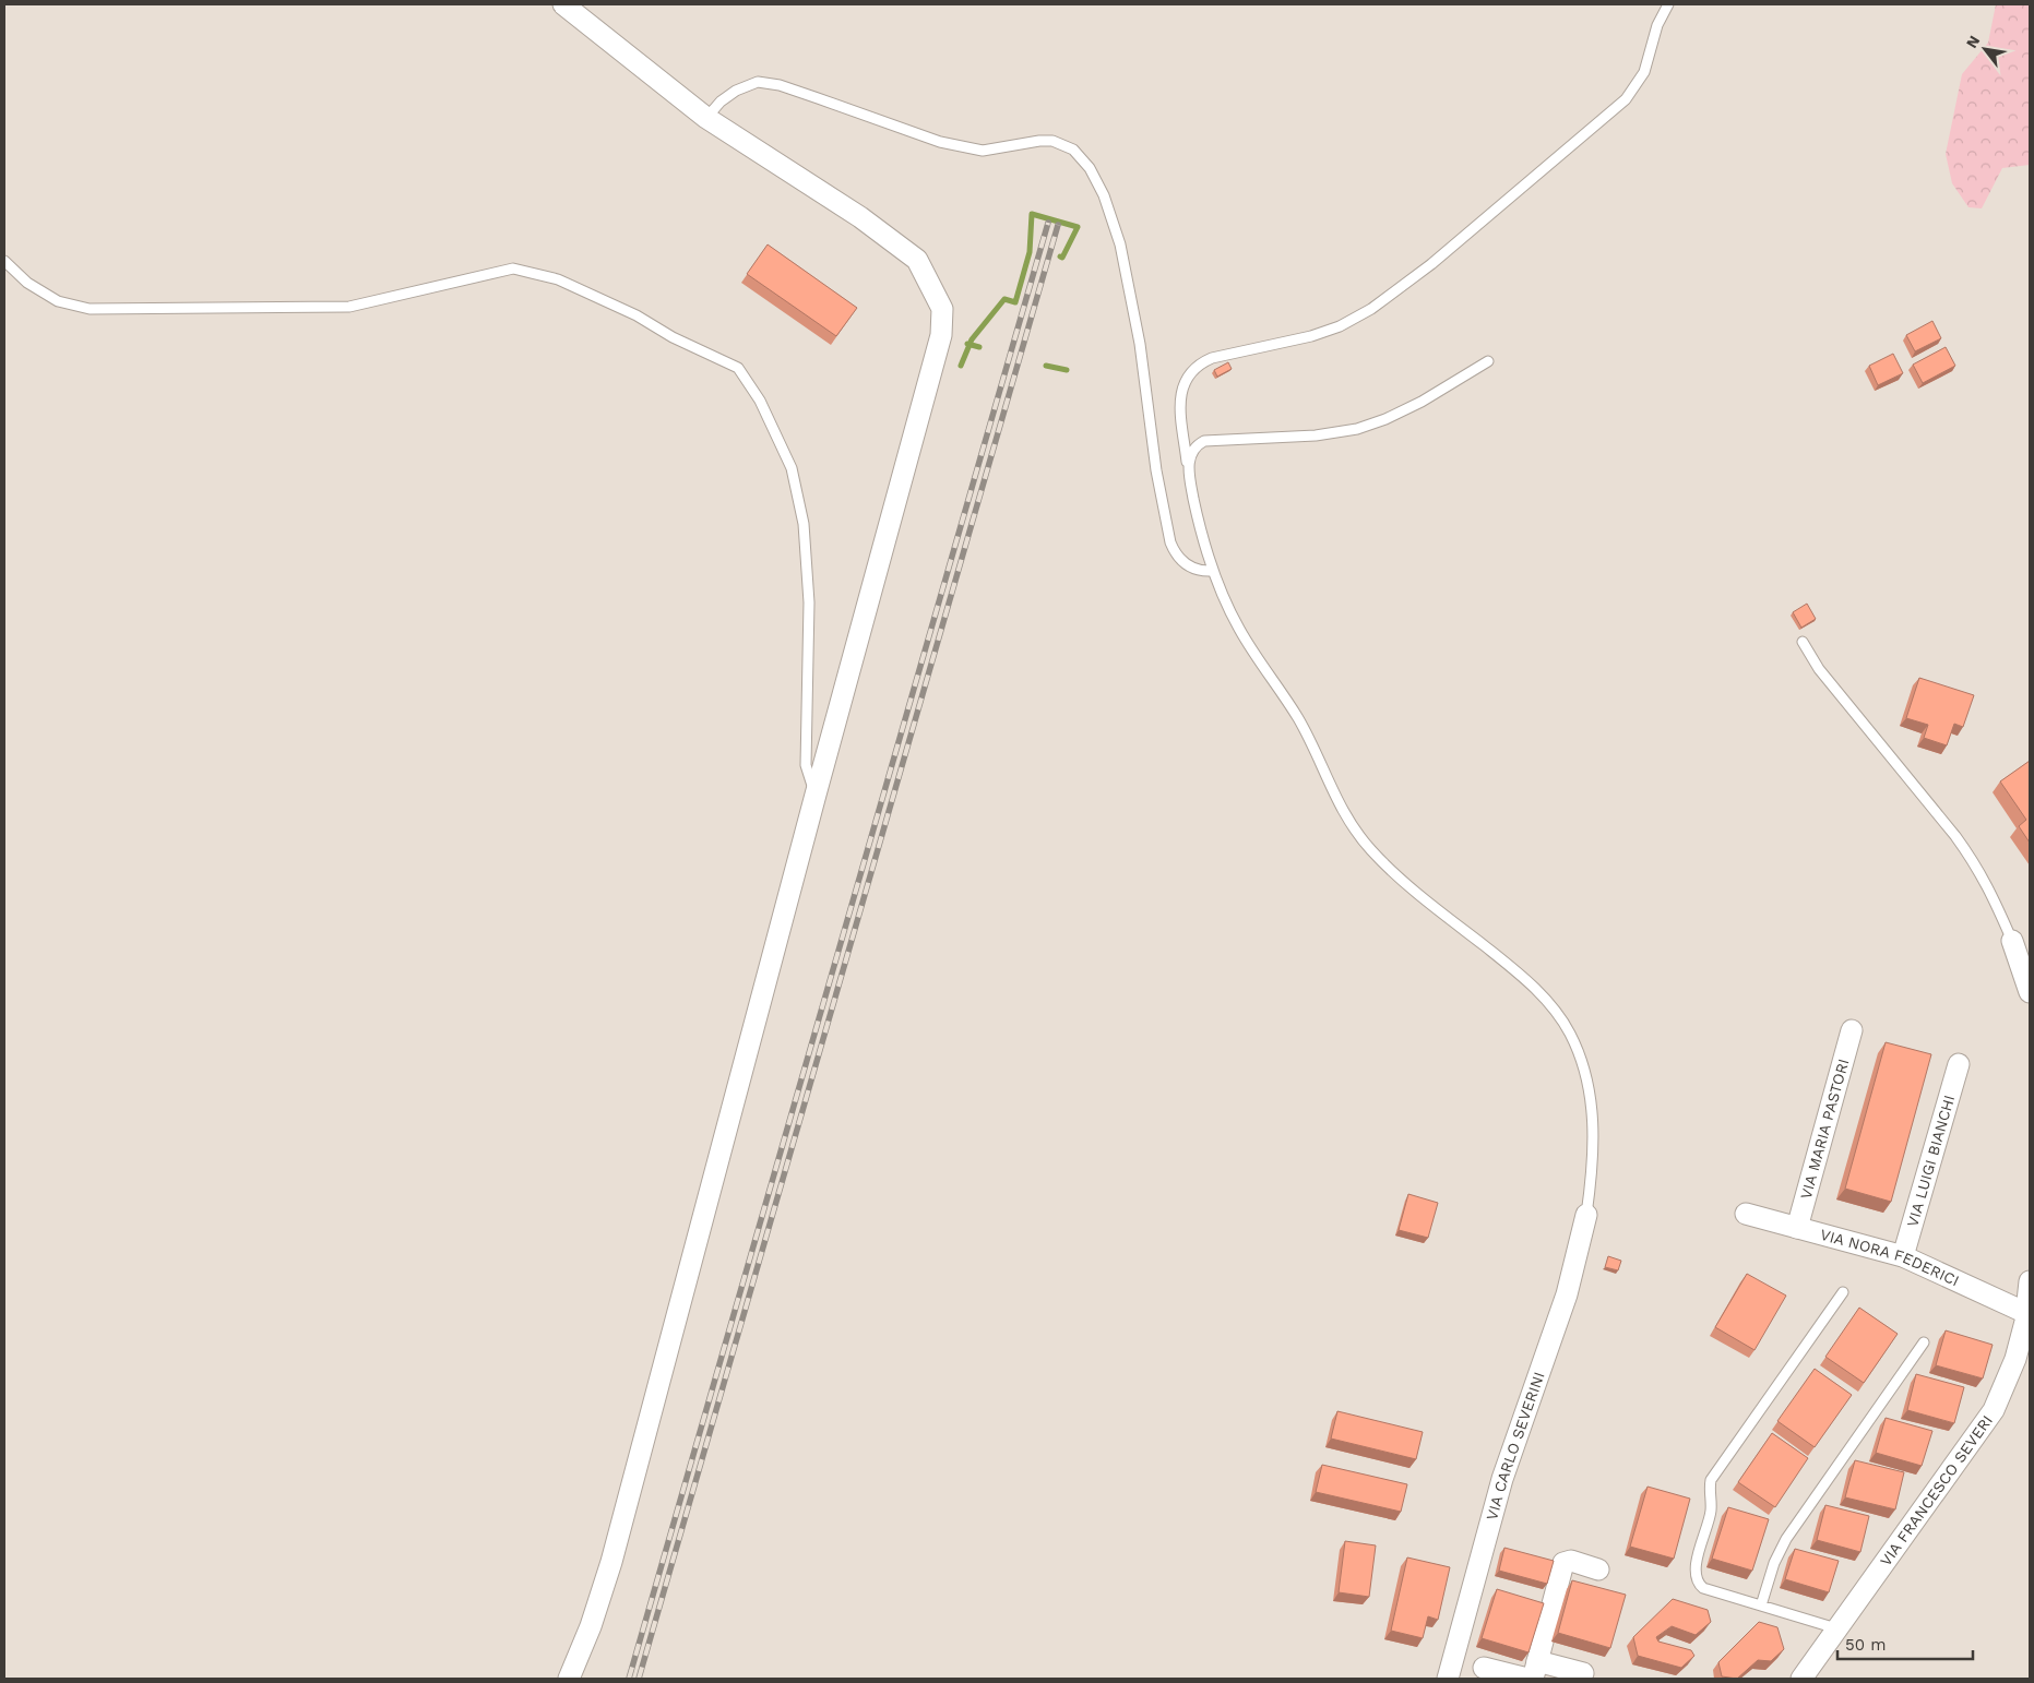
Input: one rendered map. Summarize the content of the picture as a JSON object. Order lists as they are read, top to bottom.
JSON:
{
  "streets": {
    "street": [
      "VIA MARIA PASTORI",
      "VIA LUIGI BIANCHI",
      "VIA NORA FEDERICI",
      "VIA CARLO SEVERINI",
      "VIA FRANCESCO SEVERI"
    ]
  },
  "crossings": [
    ["VIA MARIA PASTORI", "VIA NORA FEDERICI"],
    ["VIA LUIGI BIANCHI", "VIA NORA FEDERICI"],
    ["VIA NORA FEDERICI", "VIA FRANCESCO SEVERI"]
  ],
  "scale_bar": "50 m",
  "north": "top left"
}
